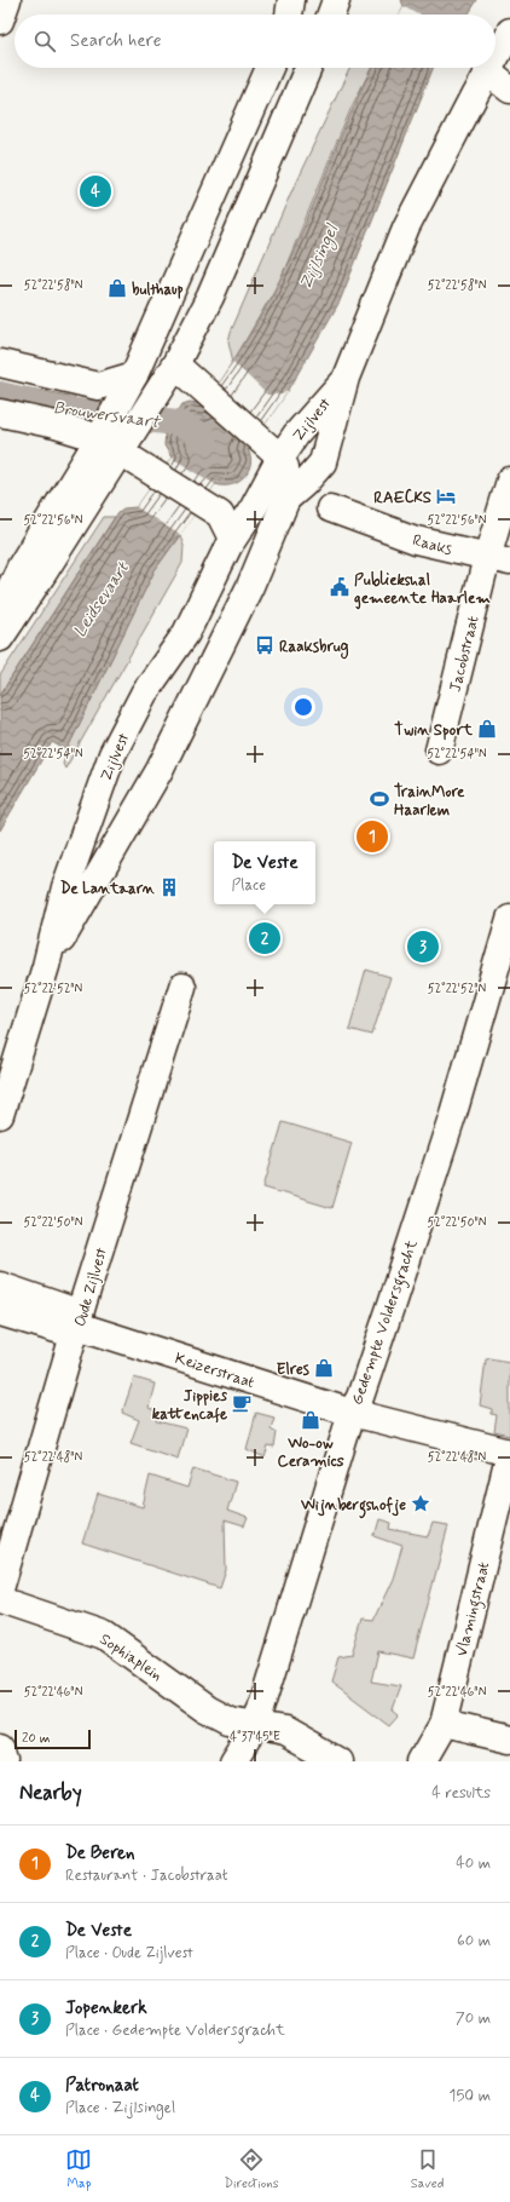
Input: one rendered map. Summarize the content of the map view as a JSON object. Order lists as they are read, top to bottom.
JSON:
{
  "streets": {
    "street": [
      "Zijlvest",
      "Raaks",
      "Jacobstraat",
      "Oude Zijlvest",
      "Gedempte Voldersgracht",
      "Keizerstraat",
      "Vlamingstraat",
      "Sophiaplein"
    ]
  },
  "crossings": [
    ["Raaks", "Jacobstraat"],
    ["Oude Zijlvest", "Keizerstraat"],
    ["Gedempte Voldersgracht", "Keizerstraat"],
    ["Gedempte Voldersgracht", "Sophiaplein"],
    ["Keizerstraat", "Vlamingstraat"]
  ],
  "water": ["Zijlsingel", "Brouwersvaart", "Leidsevaart"],
  "places": {
    "shop": [
      "bulthaup",
      "Twin Sport",
      "Elres",
      "Wo-ow Ceramics"
    ],
    "hotel": ["RAECKS"],
    "public building": ["Publiekshal gemeente Haarlem"],
    "bus stop": ["Raaksbrug"],
    "sports": ["TrainMore Haarlem"],
    "building": ["De Lantaarn"],
    "cafe": ["Jippies kattencafe"],
    "place": ["Wijnbergshofje"]
  },
  "scale_bar": "20 m",
  "page": {
    "search": "Search here",
    "pins": [
      "4",
      "1",
      "2",
      "3"
    ],
    "popup": ["De Veste", "Place"],
    "scale": "20 m",
    "heading": ["Nearby", "4 results"],
    "list": [
      {
        "mark": "1",
        "name": "De Beren",
        "note": "Restaurant · Jacobstraat",
        "value": "40 m"
      },
      {
        "mark": "2",
        "name": "De Veste",
        "note": "Place · Oude Zijlvest",
        "value": "60 m"
      },
      {
        "mark": "3",
        "name": "Jopenkerk",
        "note": "Place · Gedempte Voldersgracht",
        "value": "70 m"
      },
      {
        "mark": "4",
        "name": "Patronaat",
        "note": "Place · Zijlsingel",
        "value": "150 m"
      }
    ],
    "nav": ["Map", "Directions", "Saved"]
  },
  "coordinates": [
    "52°22'58\"N",
    "52°22'56\"N",
    "52°22'54\"N",
    "52°22'52\"N",
    "52°22'50\"N",
    "52°22'48\"N",
    "52°22'46\"N",
    "4°37'45\"E"
  ]
}
